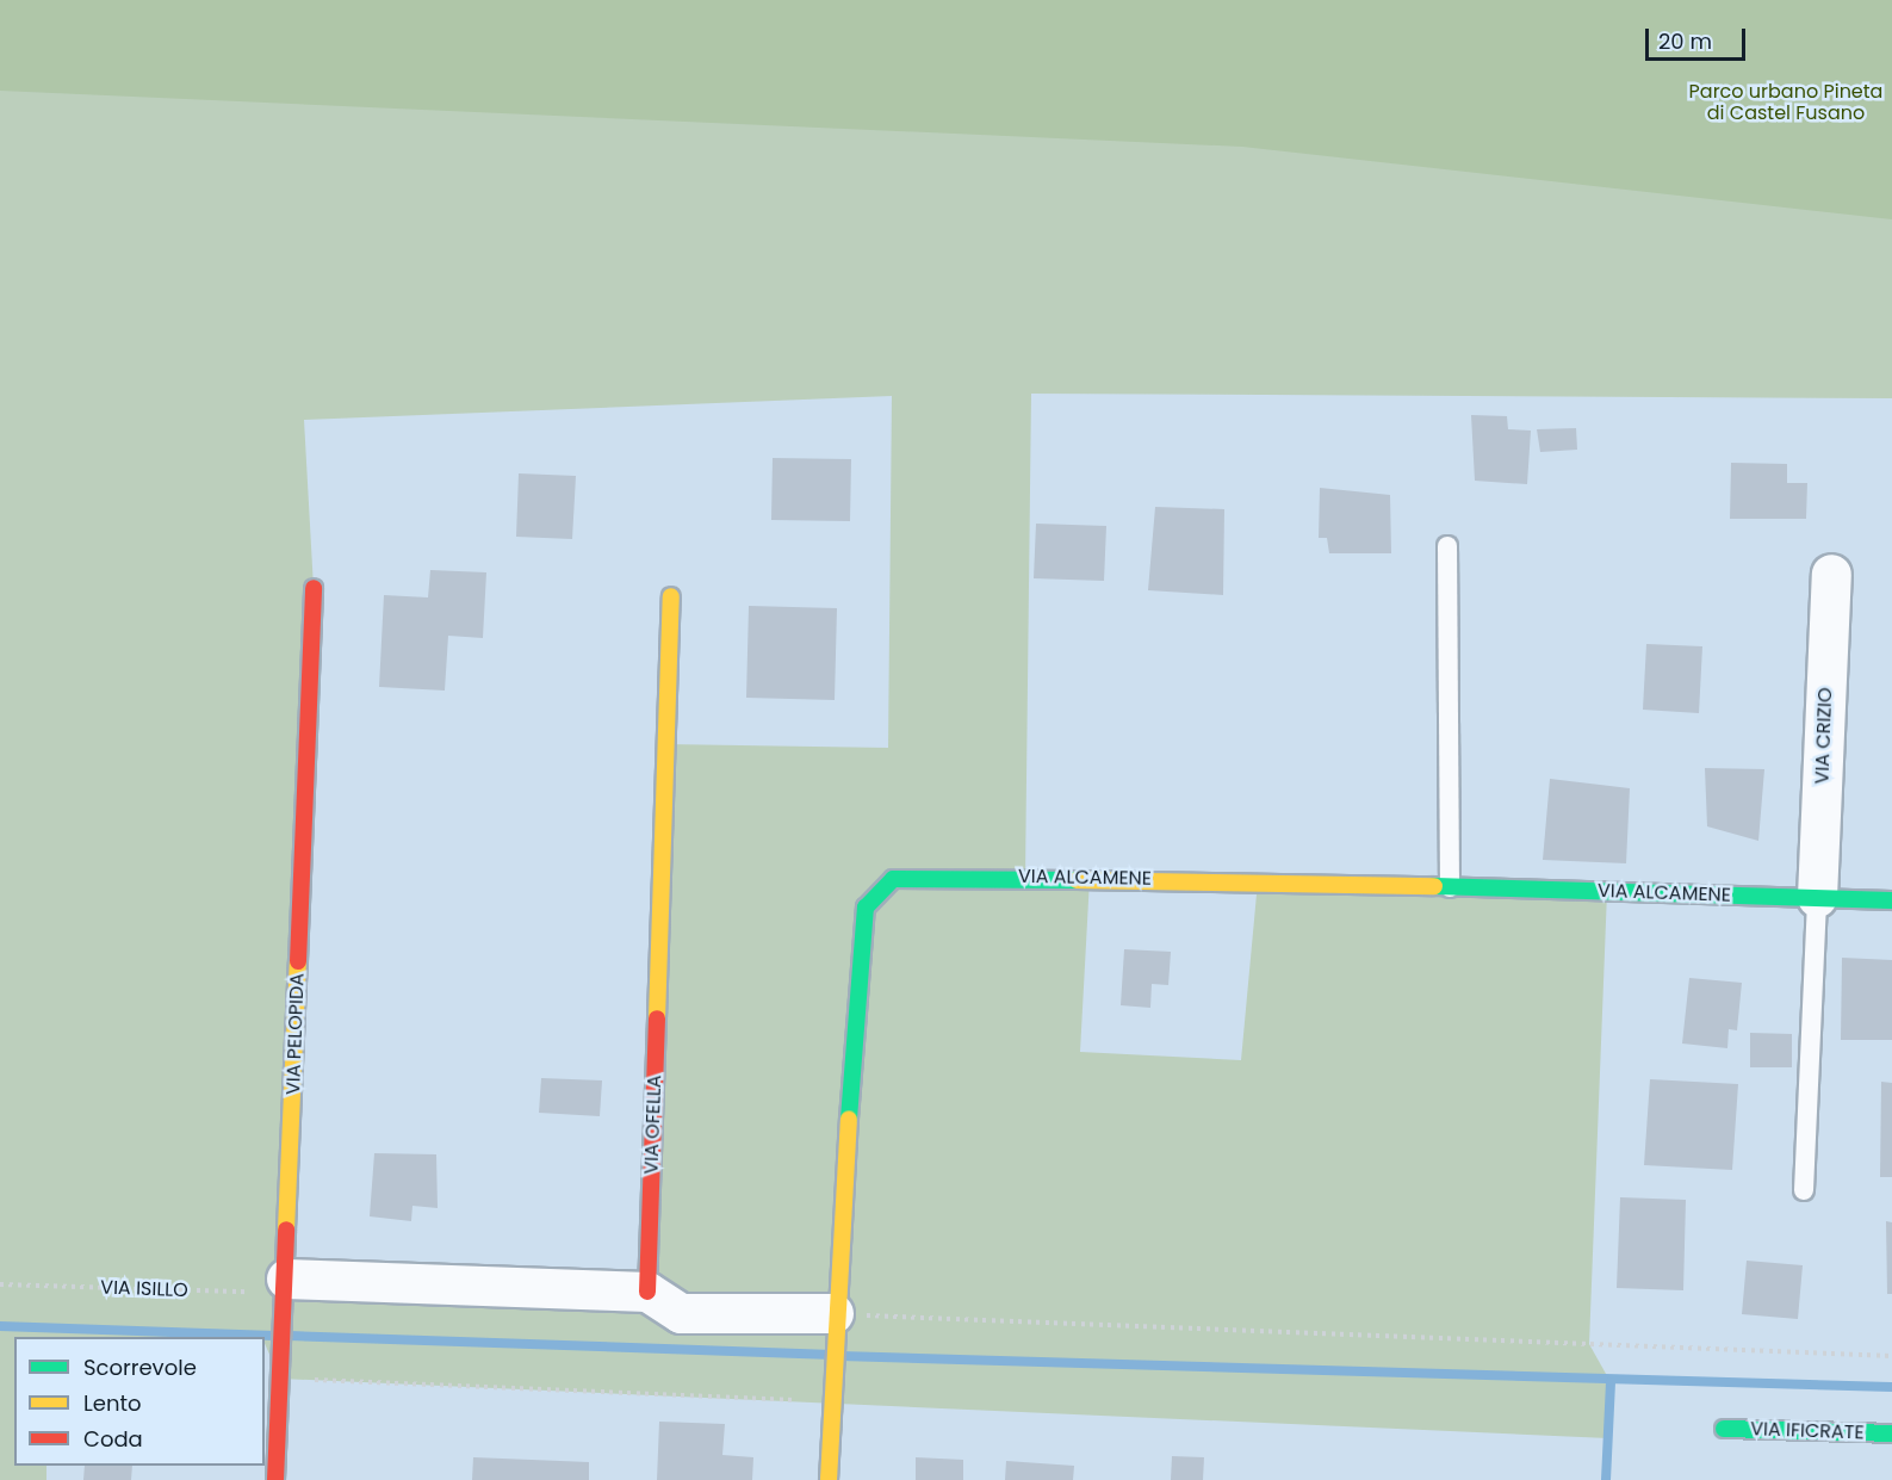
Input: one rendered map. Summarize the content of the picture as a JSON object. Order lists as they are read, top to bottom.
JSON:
{
  "streets": {
    "street": [
      "VIA CRIZIO",
      "VIA ALCAMENE",
      "VIA PELOPIDA",
      "VIA OFELLA",
      "VIA IFICRATE"
    ],
    "path": ["VIA ISILLO"]
  },
  "crossings": [
    ["VIA CRIZIO", "VIA ALCAMENE"],
    ["VIA PELOPIDA", "VIA ISILLO"]
  ],
  "parks": ["Parco urbano Pineta di Castel Fusano"],
  "legend": ["Scorrevole", "Lento", "Coda"],
  "scale_bar": "20 m"
}
